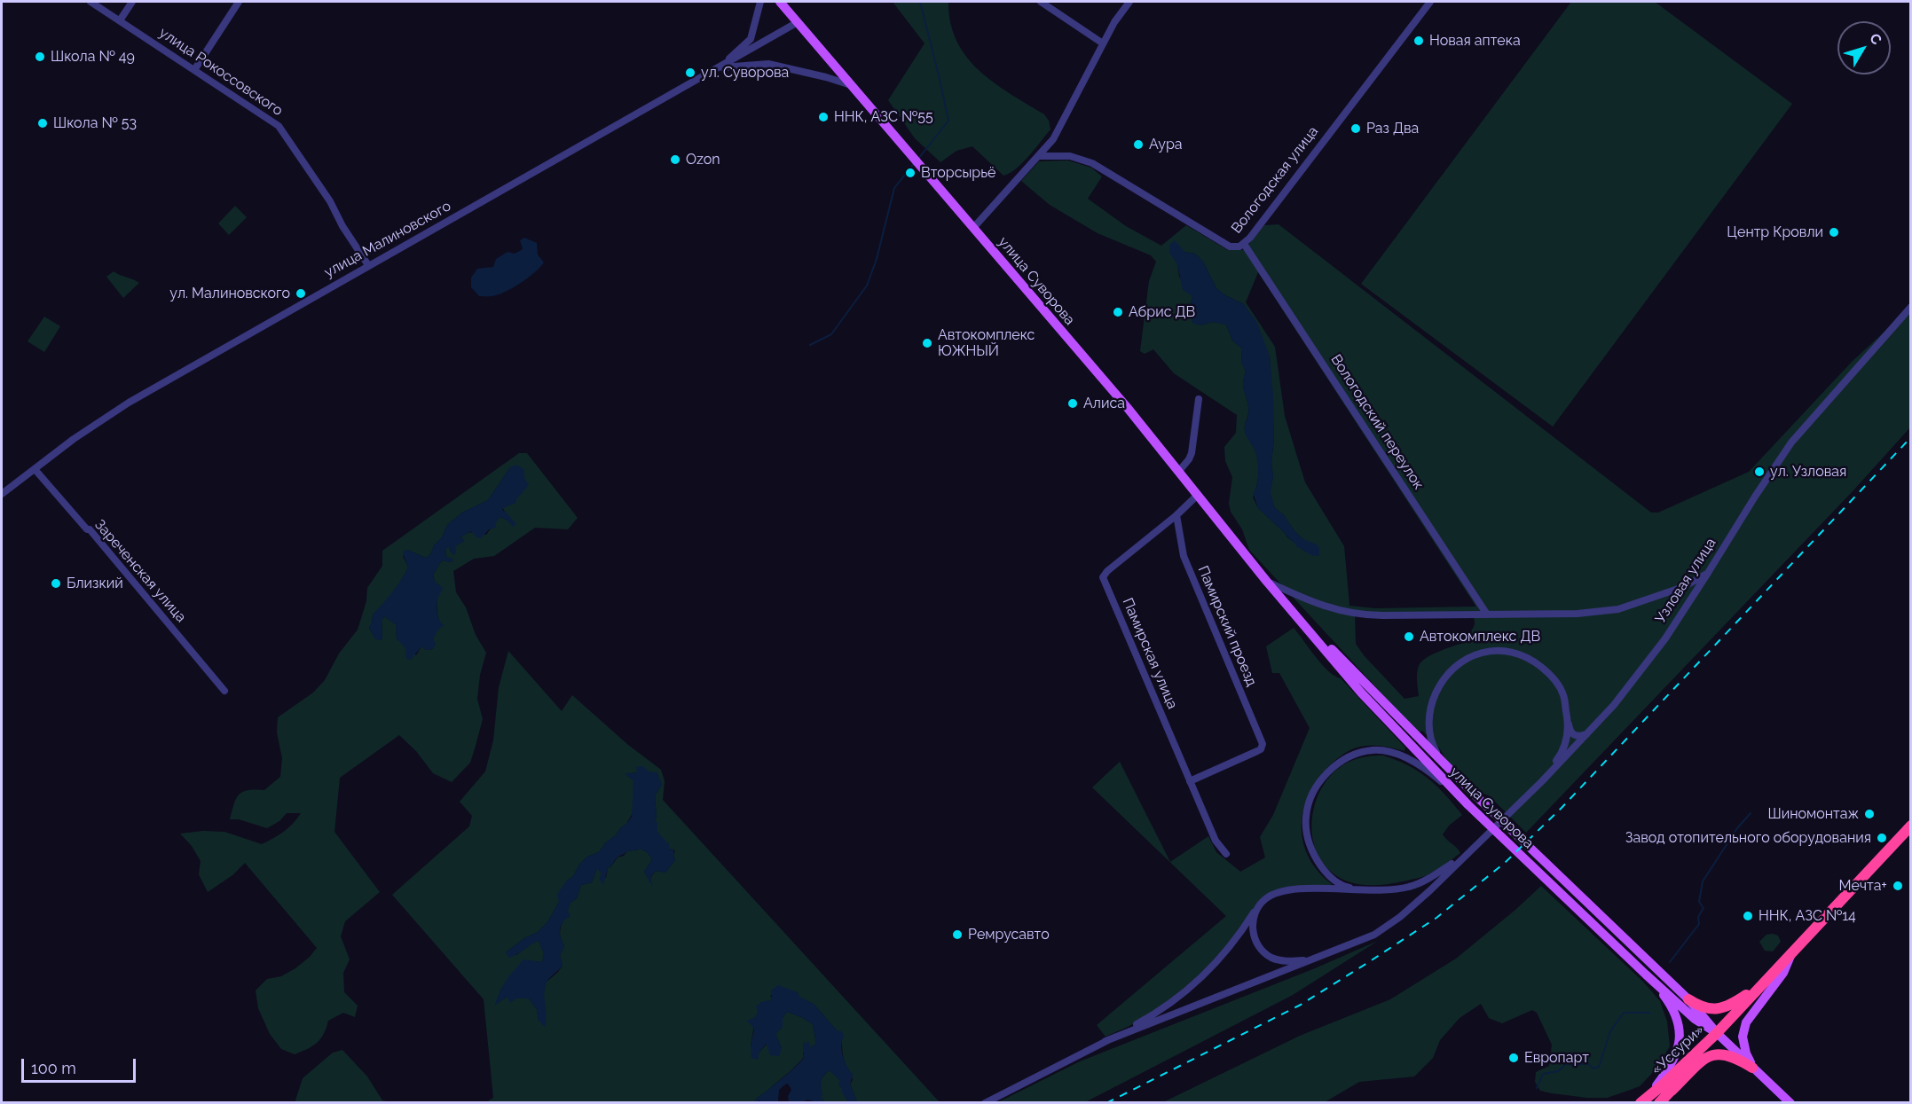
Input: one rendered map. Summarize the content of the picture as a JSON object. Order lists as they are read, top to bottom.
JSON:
{
  "streets": {
    "highway": ["«Уссури»"],
    "main road": ["улица Суворова"],
    "street": [
      "улица Рокоссовского",
      "Вологодская улица",
      "улица Малиновского",
      "Вологодский переулок",
      "Зареченская улица",
      "Узловая улица",
      "Памирский проезд",
      "Памирская улица"
    ]
  },
  "crossings": [
    ["улица Рокоссовского", "улица Малиновского"],
    ["Вологодская улица", "Вологодский переулок"],
    ["улица Малиновского", "улица Суворова"],
    ["улица Малиновского", "Зареченская улица"],
    ["улица Суворова", "Памирская улица"],
    ["улица Суворова", "«Уссури»"],
    ["Памирский проезд", "Памирская улица"]
  ],
  "places": [
    "Новая аптека",
    "Школа № 49",
    "ул. Суворова",
    "ННК, АЗС №55",
    "Школа № 53",
    "Раз Два",
    "Аура",
    "Ozon",
    "Вторсырьё",
    "Центр Кровли",
    "ул. Малиновского",
    "Абрис ДВ",
    "Автокомплекс ЮЖНЫЙ",
    "Алиса",
    "ул. Узловая",
    "Близкий",
    "Автокомплекс ДВ",
    "Шиномонтаж",
    "Завод отопительного оборудования",
    "Мечта+",
    "ННК, АЗС №14",
    "Ремрусавто",
    "Европарт"
  ],
  "scale_bar": "100 m",
  "north": "top right"
}
